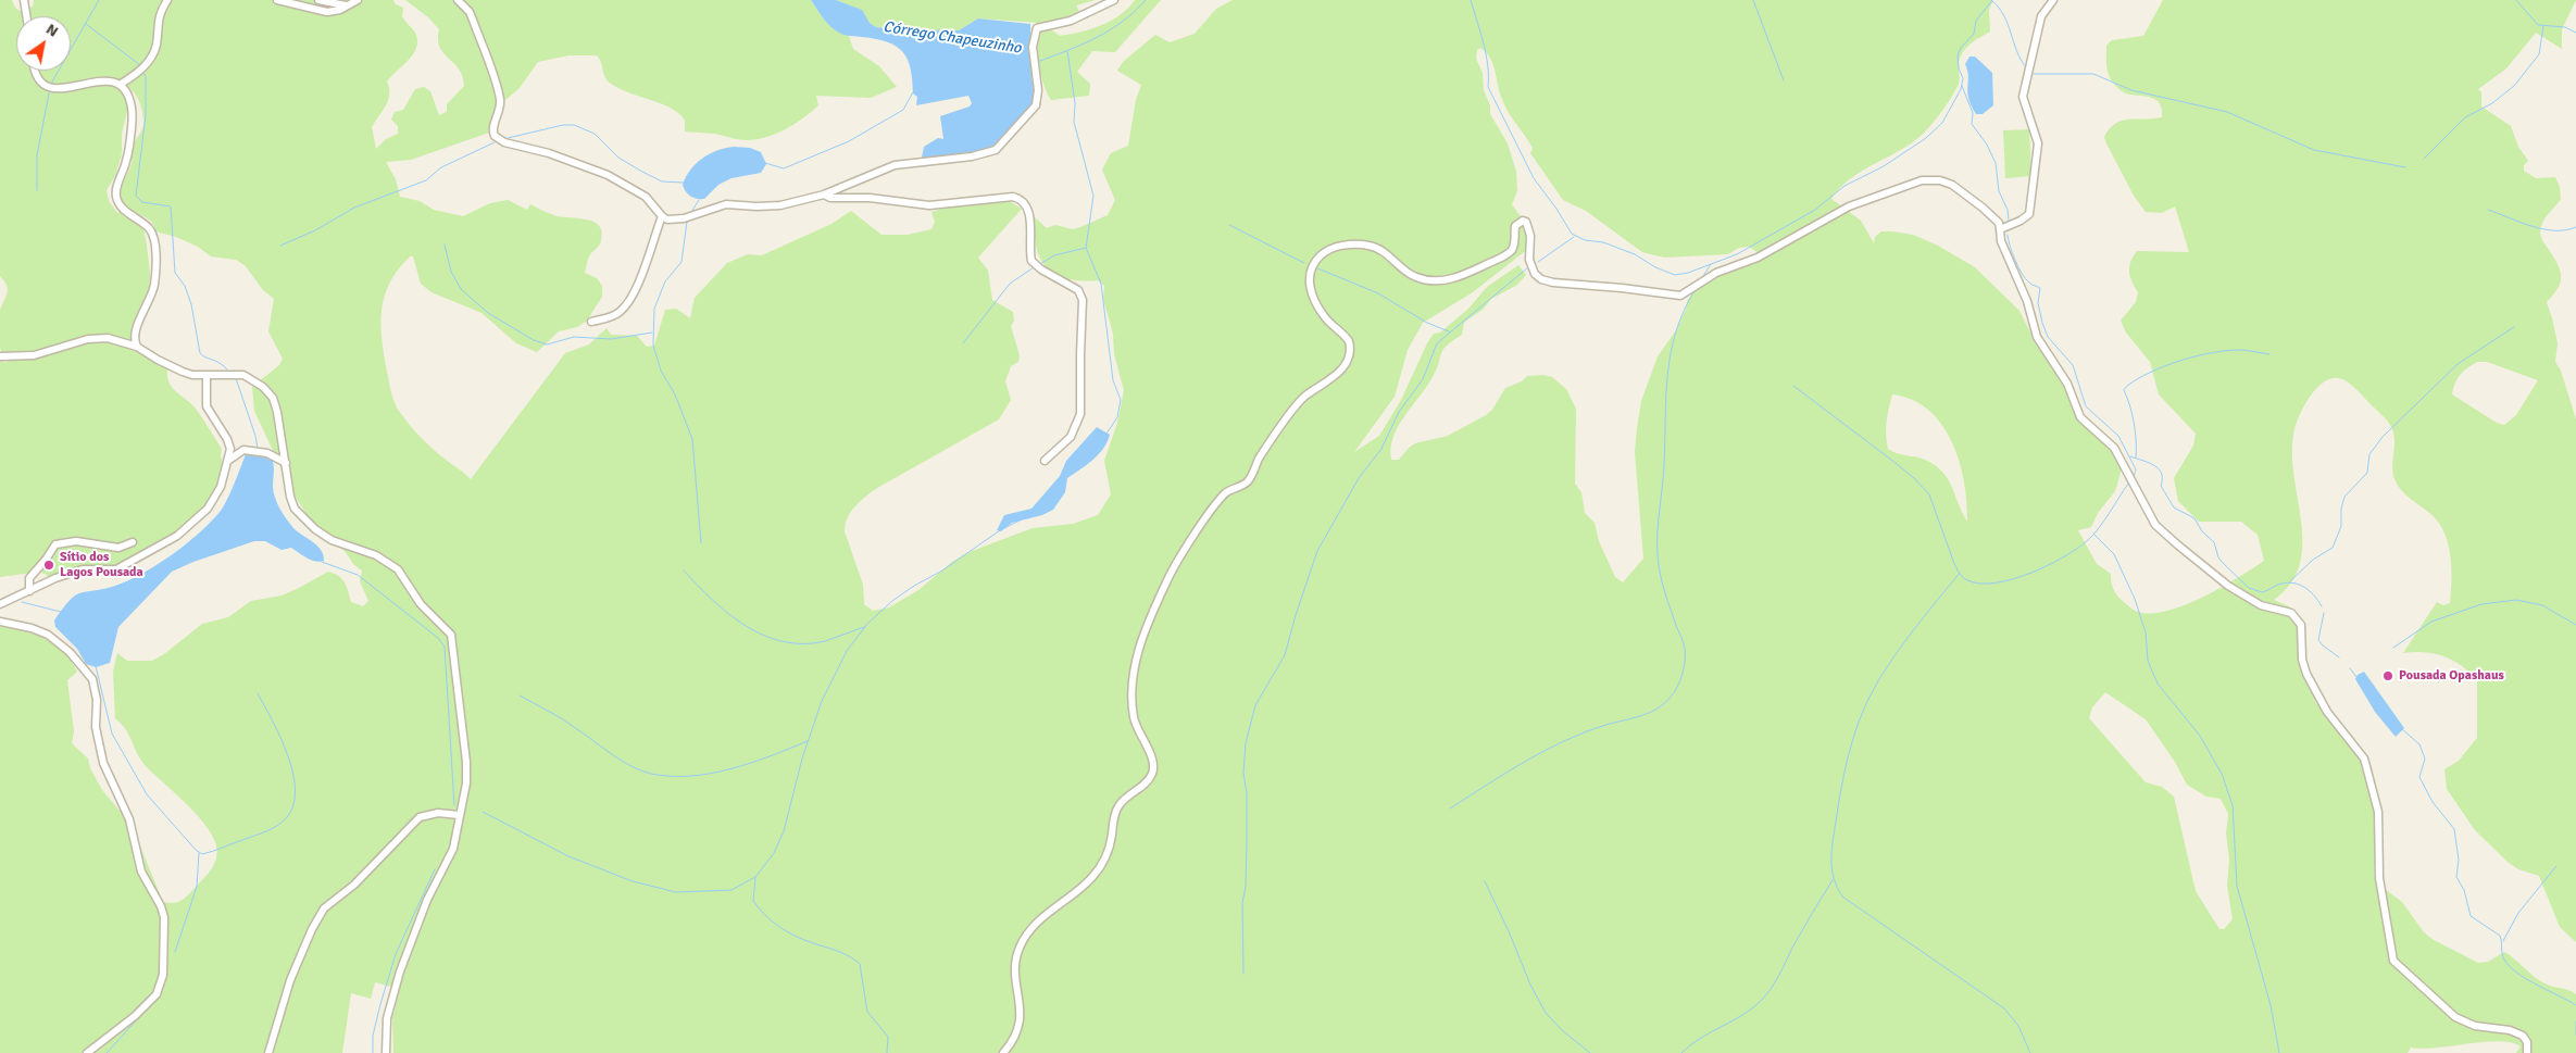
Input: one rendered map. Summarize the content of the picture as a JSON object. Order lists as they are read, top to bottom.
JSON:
{
  "water": ["Córrego Chapeuzinho"],
  "places": ["Sítio dos Lagos Pousada", "Pousada Opashaus"],
  "north": "top right"
}
